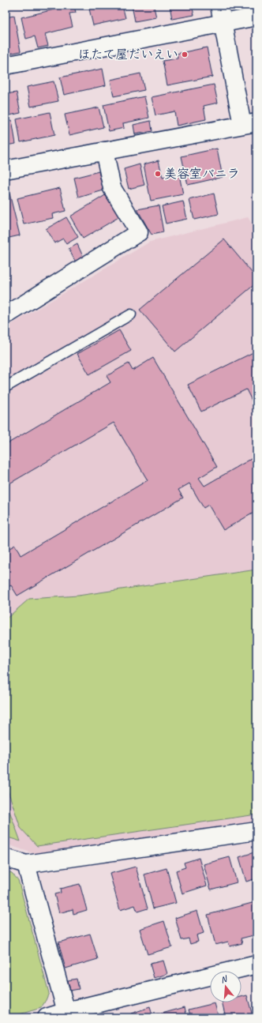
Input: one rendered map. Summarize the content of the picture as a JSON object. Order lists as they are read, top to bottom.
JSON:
{
  "places": ["ほたて屋だいえい", "美容室バニラ"],
  "north": "top"
}
